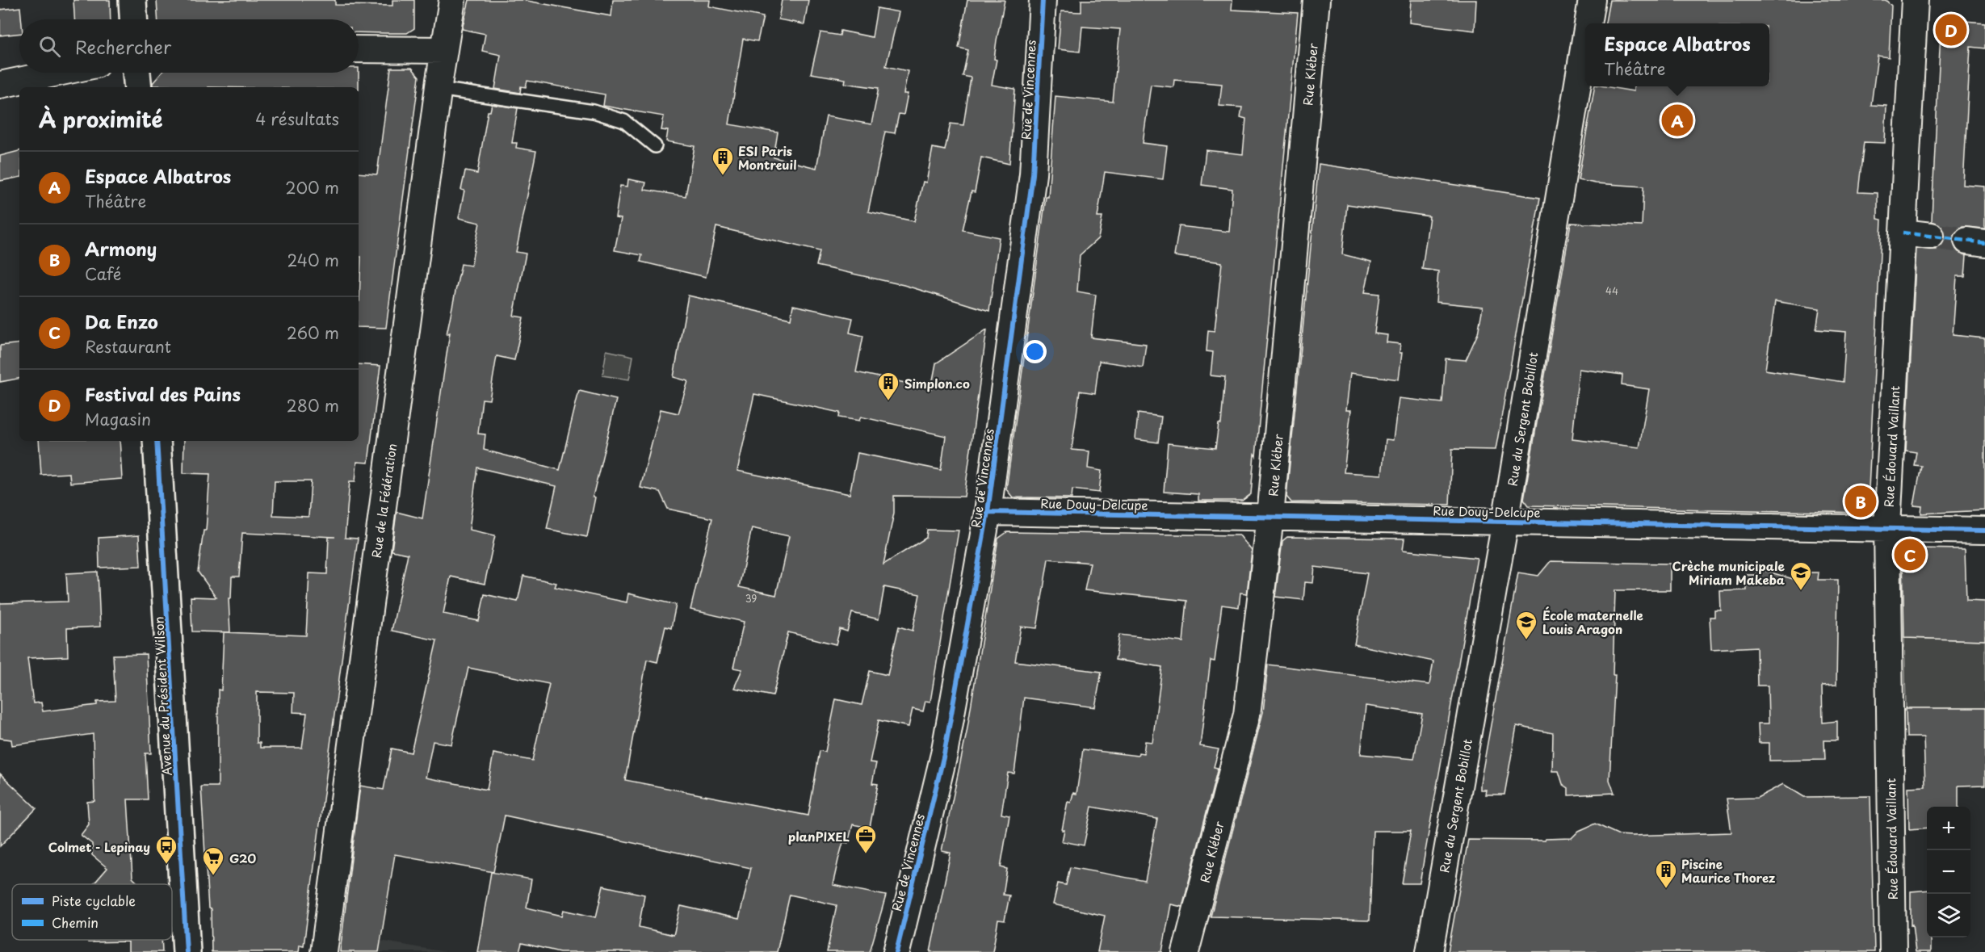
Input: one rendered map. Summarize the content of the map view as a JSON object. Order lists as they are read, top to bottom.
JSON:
{
  "streets": {
    "street": [
      "Rue Kléber",
      "Rue de Vincennes",
      "Rue du Sergent Bobillot",
      "Rue Édouard Vaillant",
      "Rue de la Fédération",
      "Rue Douy-Delcupe",
      "Avenue du Président Wilson"
    ]
  },
  "crossings": [
    ["Rue Kléber", "Rue Douy-Delcupe"],
    ["Rue de Vincennes", "Rue Douy-Delcupe"],
    ["Rue du Sergent Bobillot", "Rue Douy-Delcupe"],
    ["Rue Édouard Vaillant", "Rue Douy-Delcupe"]
  ],
  "places": {
    "building": ["ESI Paris Montreuil", "Simplon.co", "Piscine Maurice Thorez"],
    "school or university": ["Crèche municipale Miriam Makeba", "École maternelle Louis Aragon"],
    "office": ["planPIXEL"],
    "bus stop": ["Colmet - Lepinay"],
    "supermarket": ["G20"]
  },
  "house_numbers": ["44", "39"],
  "legend": ["Piste cyclable", "Chemin"],
  "page": {
    "pins": [
      "D",
      "A",
      "B",
      "C"
    ],
    "search": "Rechercher",
    "popup": ["Espace Albatros", "Théâtre"],
    "heading": ["À proximité", "4 résultats"],
    "list": [
      {
        "mark": "A",
        "name": "Espace Albatros",
        "note": "Théâtre",
        "value": "200 m"
      },
      {
        "mark": "B",
        "name": "Armony",
        "note": "Café",
        "value": "240 m"
      },
      {
        "mark": "C",
        "name": "Da Enzo",
        "note": "Restaurant",
        "value": "260 m"
      },
      {
        "mark": "D",
        "name": "Festival des Pains",
        "note": "Magasin",
        "value": "280 m"
      }
    ],
    "map_buttons": ["+", "−"]
  }
}
